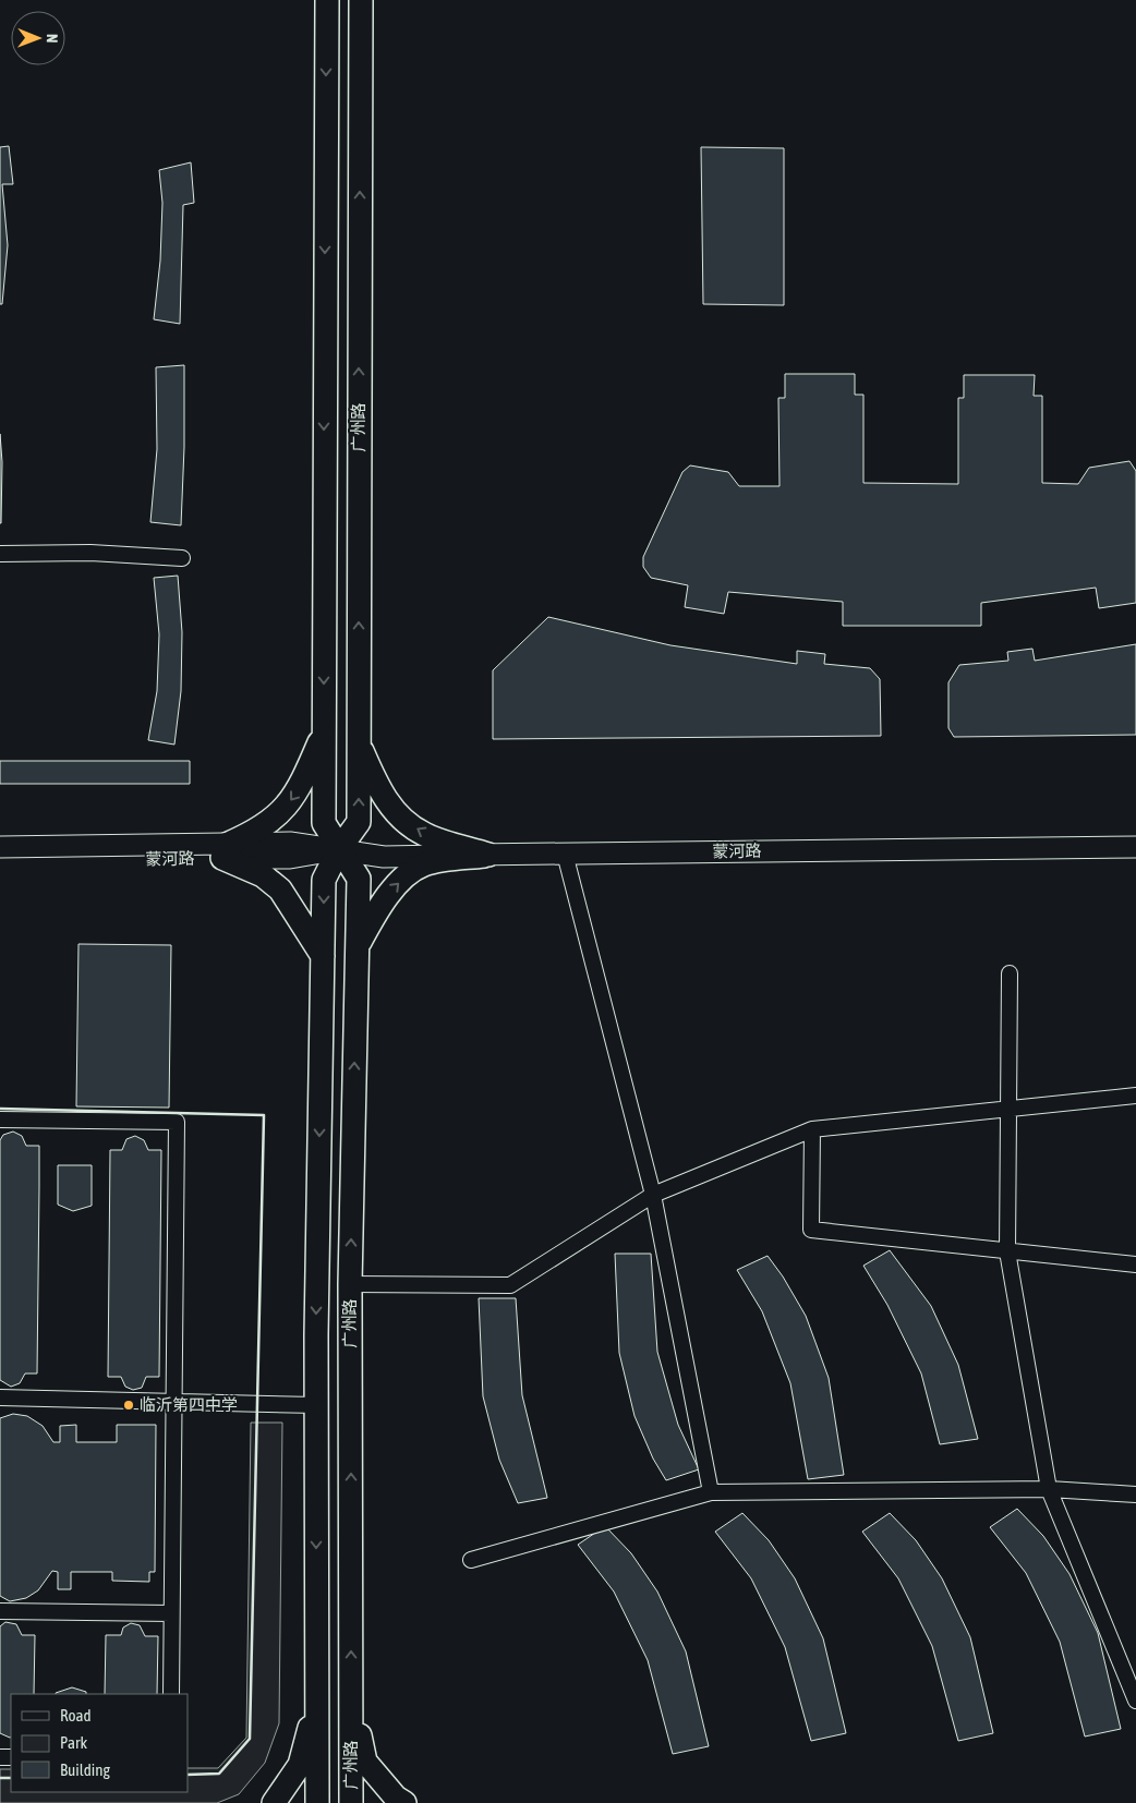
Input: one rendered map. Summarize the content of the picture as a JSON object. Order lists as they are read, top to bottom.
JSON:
{
  "streets": {
    "main road": ["广州路"],
    "street": ["蒙河路"]
  },
  "crossings": [
    ["广州路", "蒙河路"]
  ],
  "places": ["临沂第四中学"],
  "legend": ["Road", "Park", "Building"],
  "north": "right"
}
